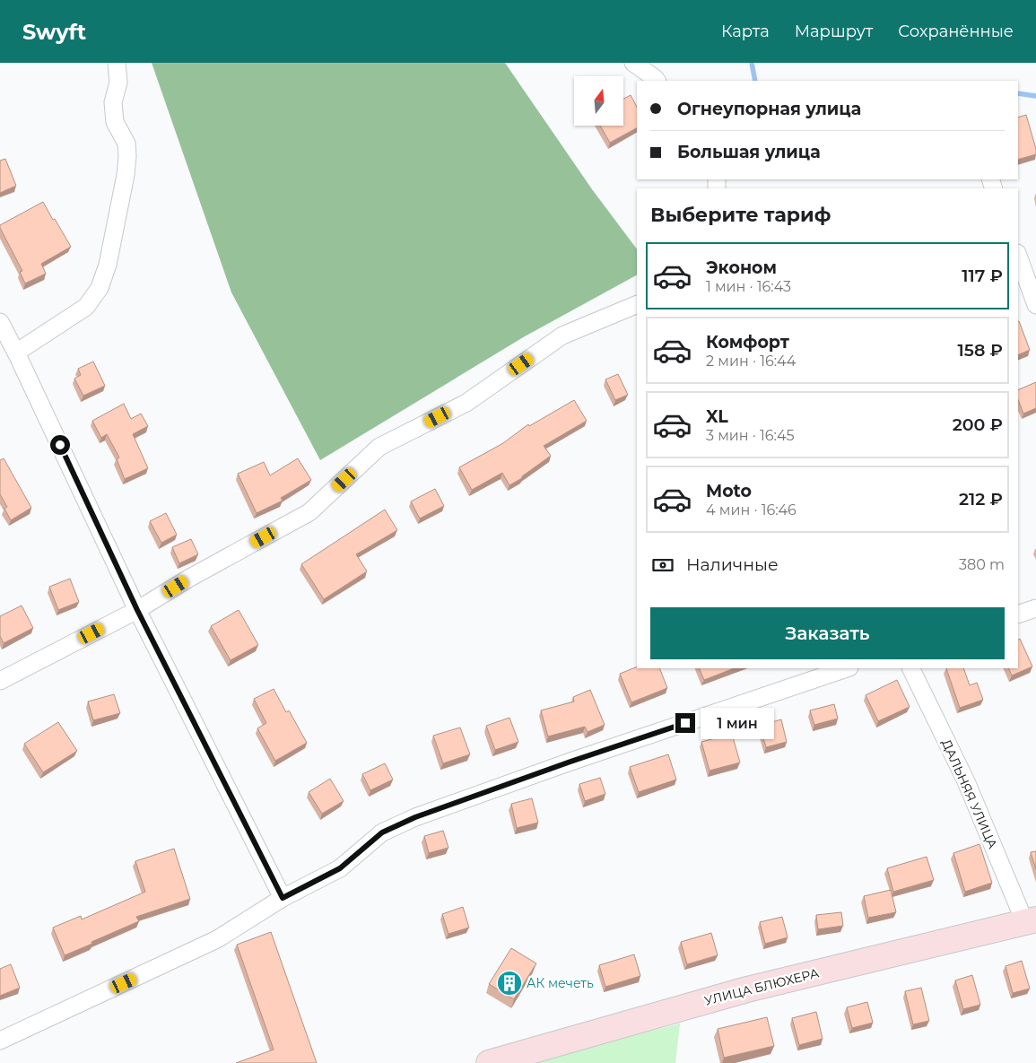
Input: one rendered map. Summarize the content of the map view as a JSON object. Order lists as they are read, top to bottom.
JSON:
{
  "streets": {
    "main road": ["УЛИЦА БЛЮХЕРА"],
    "street": ["ДАЛЬНЯЯ УЛИЦА"]
  },
  "crossings": [
    ["ДАЛЬНЯЯ УЛИЦА", "УЛИЦА БЛЮХЕРА"]
  ],
  "places": {
    "building": ["АК мечеть"]
  },
  "north": "top",
  "page": {
    "header": "Swyft",
    "nav": ["Карта", "Маршрут", "Сохранённые"],
    "banner": ["Огнеупорная улица", "Большая улица"],
    "heading": "Выберите тариф",
    "list": [
      {
        "name": "Эконом",
        "note": "1 мин · 16:43",
        "value": "117 ₽"
      },
      {
        "name": "Комфорт",
        "note": "2 мин · 16:44",
        "value": "158 ₽"
      },
      {
        "name": "XL",
        "note": "3 мин · 16:45",
        "value": "200 ₽"
      },
      {
        "name": "Moto",
        "note": "4 мин · 16:46",
        "value": "212 ₽"
      }
    ],
    "pay": ["Наличные", "380 m"],
    "buttons": "Заказать",
    "bubble": "1 мин"
  }
}
